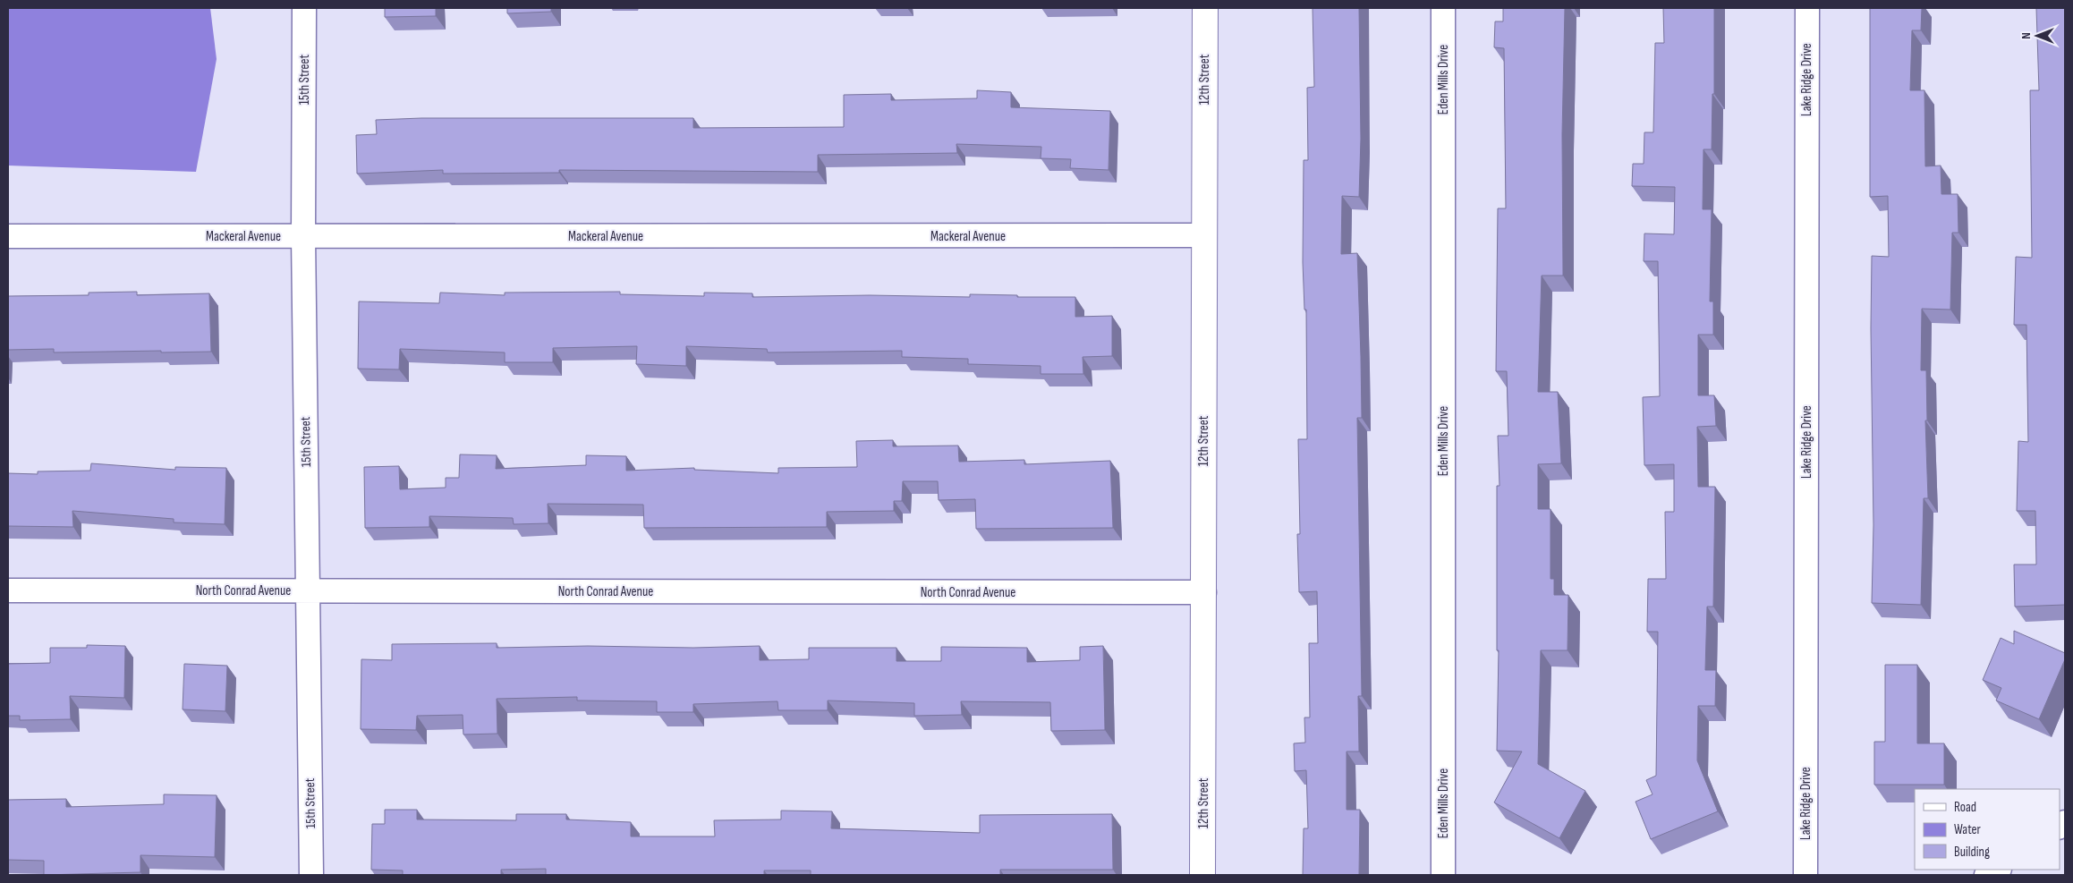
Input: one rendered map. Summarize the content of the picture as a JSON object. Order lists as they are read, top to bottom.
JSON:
{
  "streets": {
    "street": [
      "15th Street",
      "12th Street",
      "Eden Mills Drive",
      "Lake Ridge Drive",
      "Mackeral Avenue",
      "North Conrad Avenue"
    ]
  },
  "crossings": [
    ["15th Street", "Mackeral Avenue"],
    ["15th Street", "North Conrad Avenue"],
    ["12th Street", "Mackeral Avenue"],
    ["12th Street", "North Conrad Avenue"]
  ],
  "legend": ["Road", "Water", "Building"],
  "north": "left"
}
